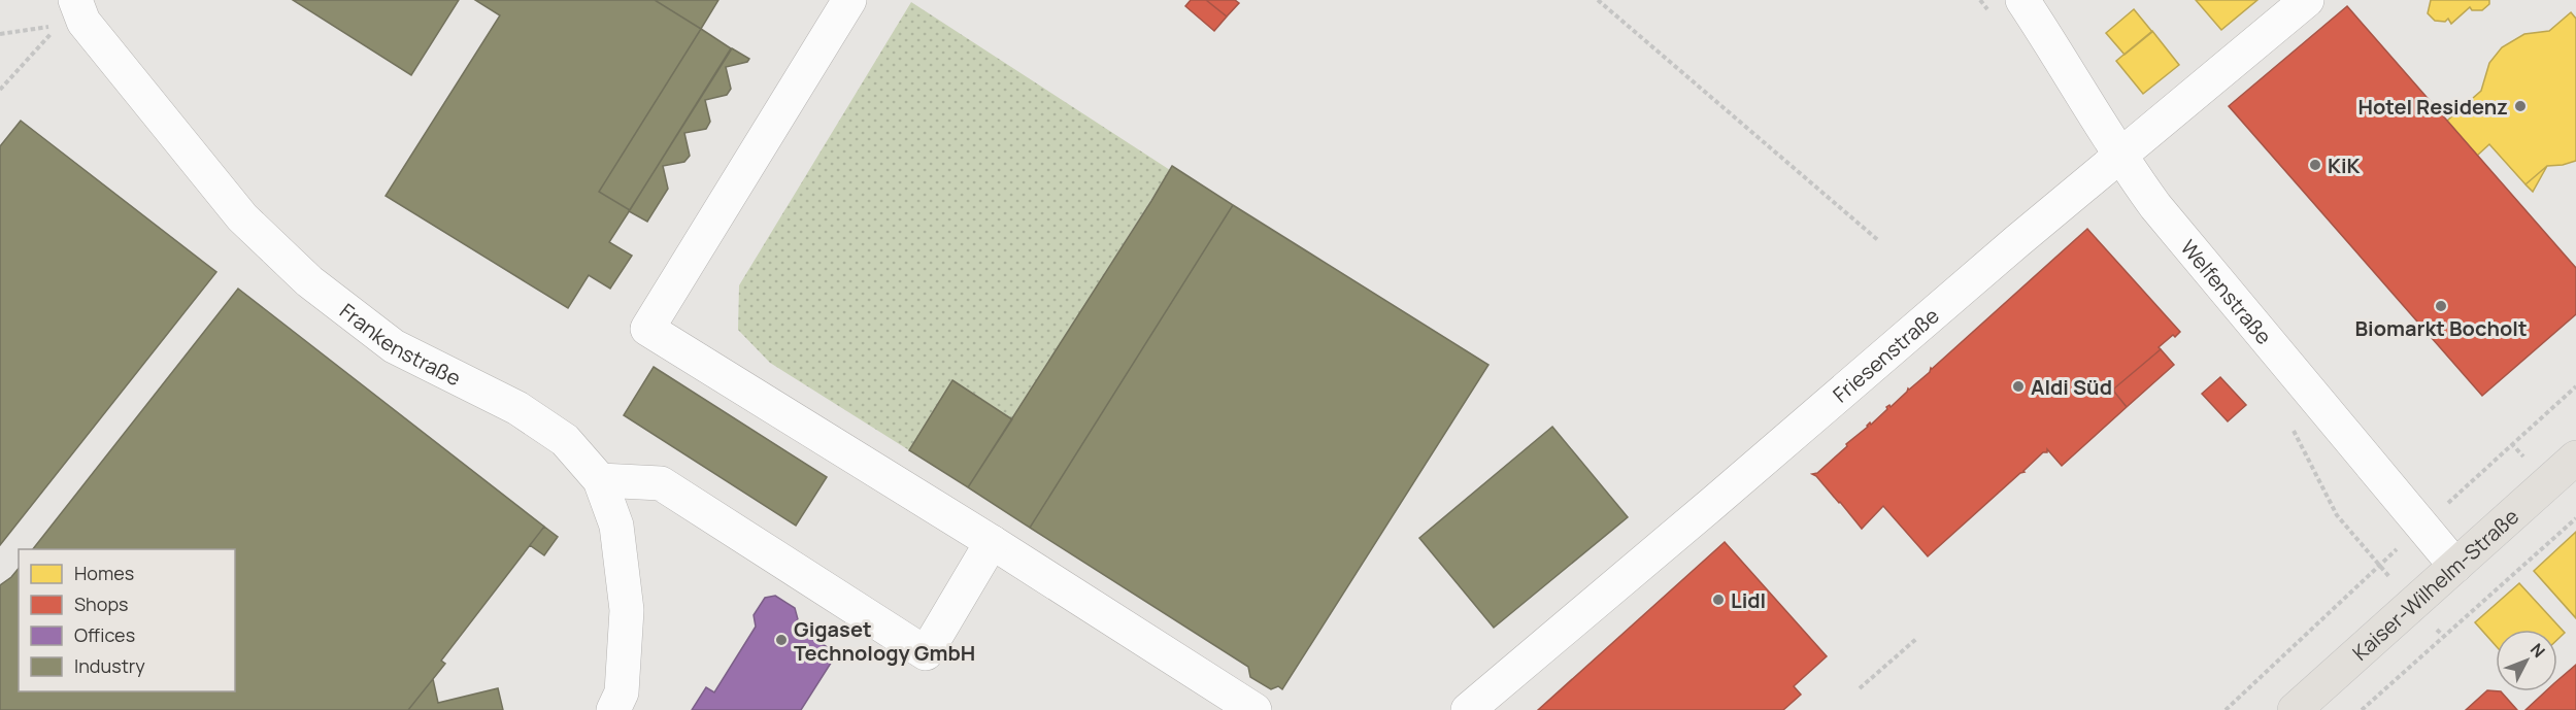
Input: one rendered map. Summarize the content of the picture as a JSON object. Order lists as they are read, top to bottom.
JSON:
{
  "streets": {
    "main road": ["Kaiser-Wilhelm-Straße"],
    "street": ["Welfenstraße", "Frankenstraße", "Friesenstraße"]
  },
  "crossings": [
    ["Welfenstraße", "Friesenstraße"],
    ["Welfenstraße", "Kaiser-Wilhelm-Straße"]
  ],
  "places": [
    "Hotel Residenz",
    "KiK",
    "Biomarkt Bocholt",
    "Aldi Süd",
    "Lidl",
    "Gigaset Technology GmbH"
  ],
  "legend": [
    "Homes",
    "Shops",
    "Offices",
    "Industry"
  ],
  "north": "top right"
}
